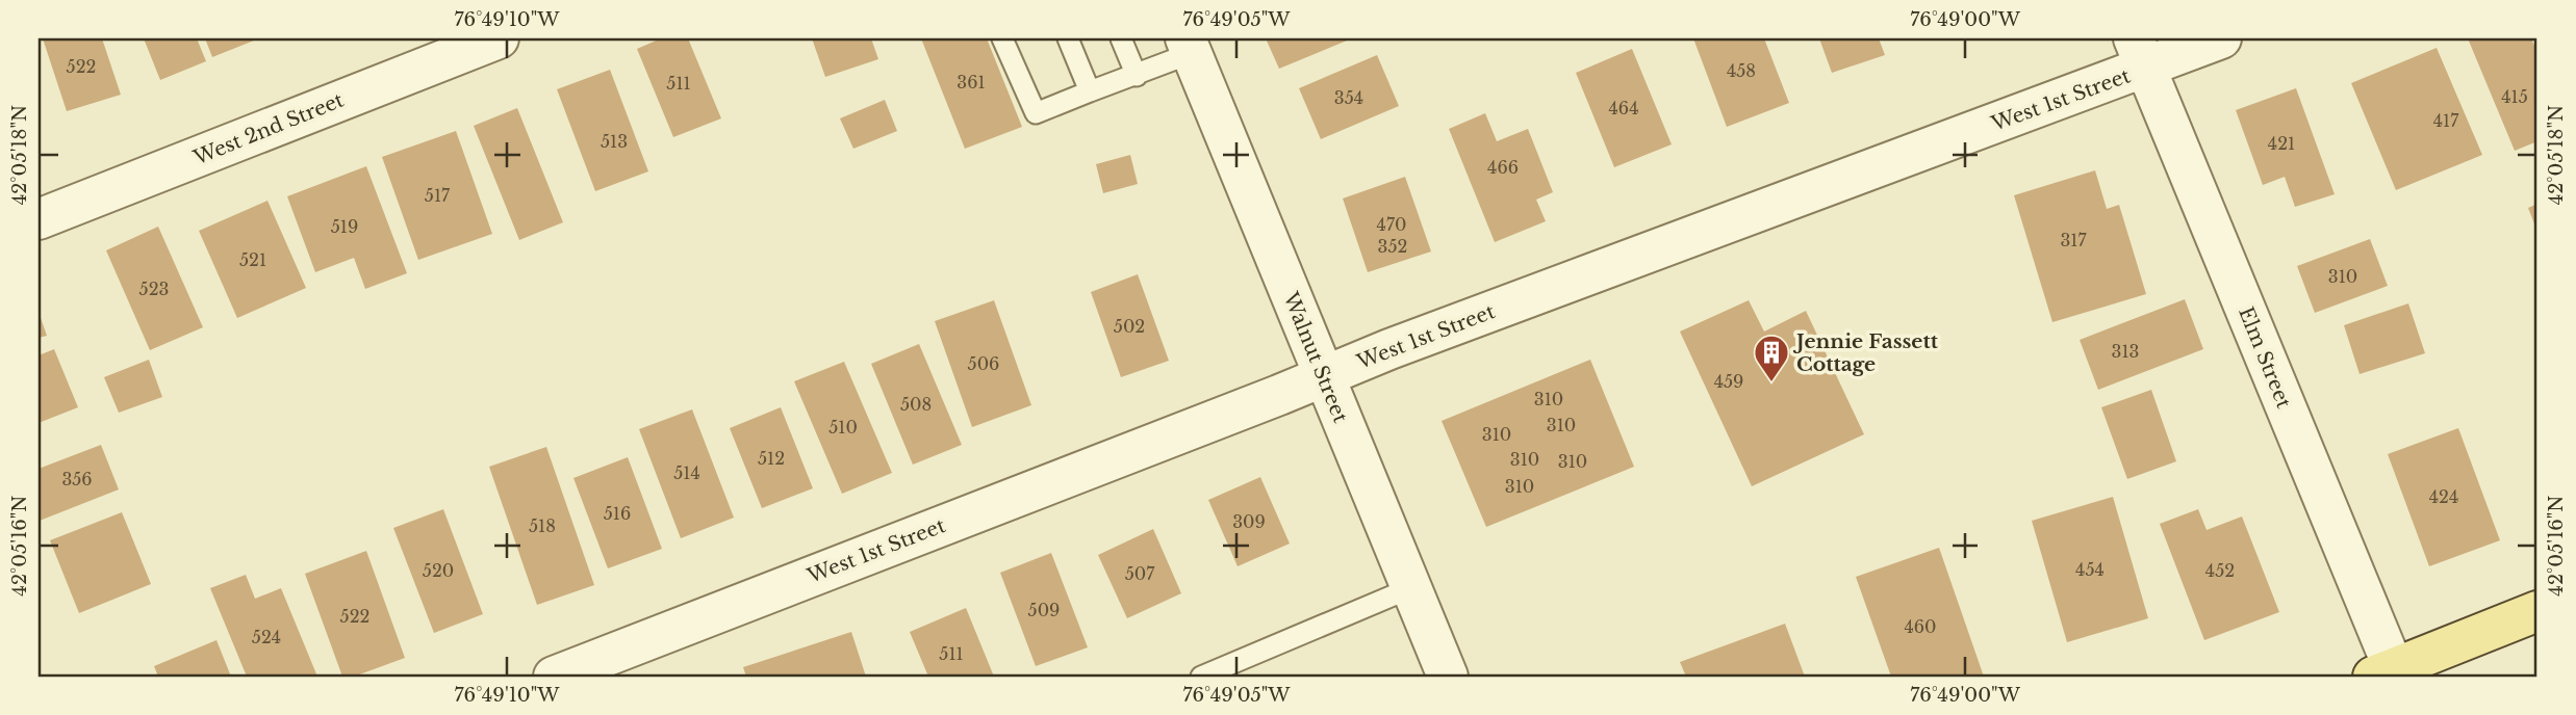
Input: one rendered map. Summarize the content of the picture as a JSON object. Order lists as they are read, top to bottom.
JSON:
{
  "streets": {
    "street": [
      "West 1st Street",
      "West 2nd Street",
      "Walnut Street",
      "Elm Street"
    ]
  },
  "crossings": [
    ["West 1st Street", "Walnut Street"],
    ["West 1st Street", "Elm Street"]
  ],
  "places": {
    "building": ["Jennie Fassett Cottage"]
  },
  "house_numbers": [
    "522",
    "458",
    "361",
    "511",
    "415",
    "354",
    "464",
    "417",
    "513",
    "421",
    "466",
    "517",
    "470",
    "519",
    "317",
    "352",
    "521",
    "310",
    "523",
    "502",
    "313",
    "506",
    "459",
    "310",
    "508",
    "310",
    "510",
    "310",
    "512",
    "310",
    "310",
    "514",
    "356",
    "310",
    "424",
    "516",
    "309",
    "518",
    "454",
    "520",
    "452",
    "507",
    "509",
    "522",
    "460",
    "524",
    "511"
  ],
  "coordinates": [
    "76°49'10\"W",
    "76°49'05\"W",
    "76°49'00\"W",
    "42°05'18\"N",
    "42°05'16\"N"
  ]
}
